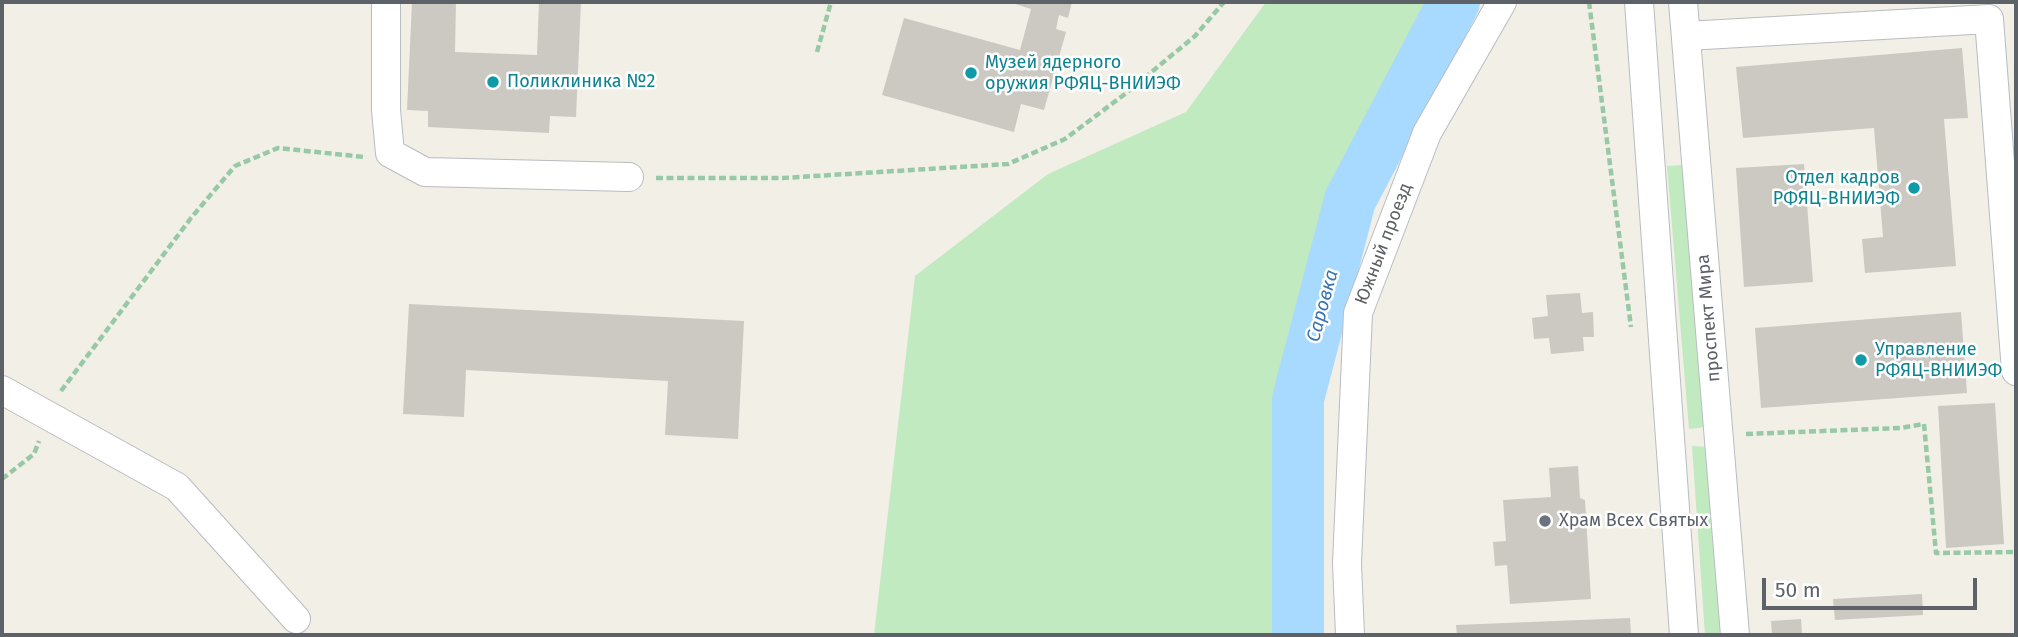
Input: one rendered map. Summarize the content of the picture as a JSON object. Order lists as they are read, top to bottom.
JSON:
{
  "streets": {
    "street": ["Южный проезд", "проспект Мира"]
  },
  "water": ["Саровка"],
  "places": [
    "Музей ядерного оружия РФЯЦ-ВНИИЭФ",
    "Поликлиника №2",
    "Отдел кадров РФЯЦ-ВНИИЭФ",
    "Управление РФЯЦ-ВНИИЭФ",
    "Храм Всех Святых"
  ],
  "scale_bar": "50 m"
}
